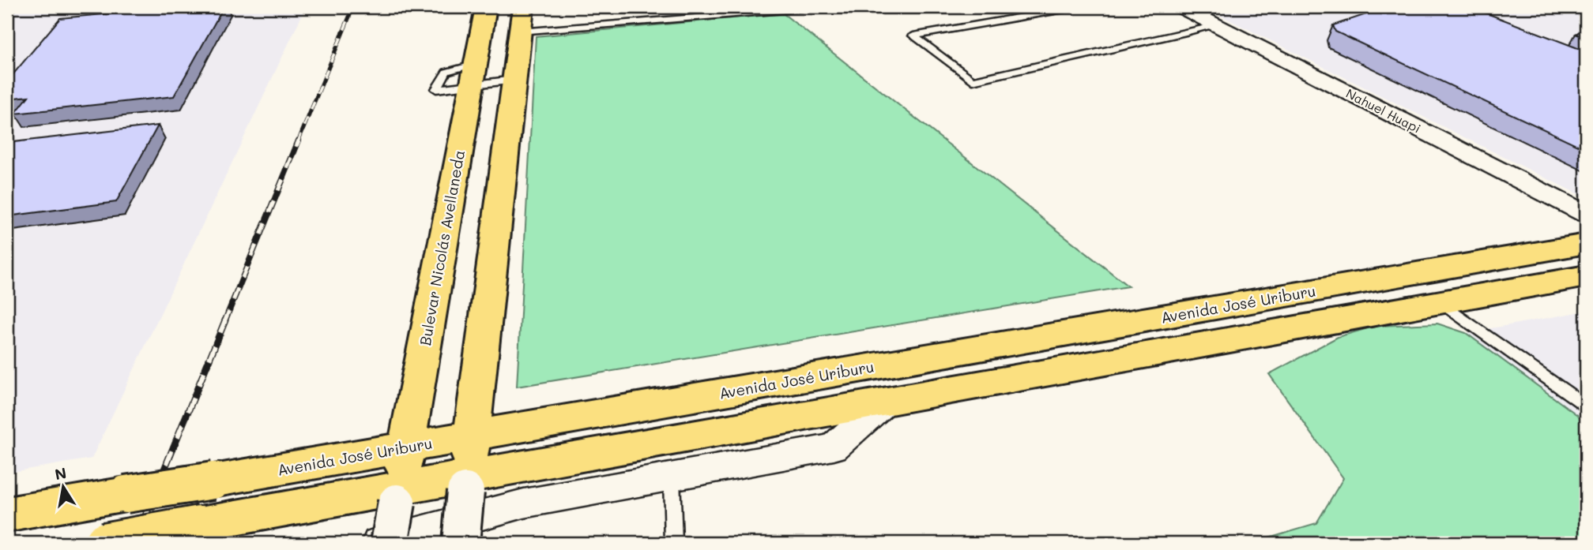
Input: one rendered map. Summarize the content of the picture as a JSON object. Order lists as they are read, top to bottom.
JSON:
{
  "streets": {
    "main road": ["Bulevar Nicolás Avellaneda", "Avenida José Uriburu"],
    "street": ["Nahuel Huapi"]
  },
  "crossings": [
    ["Bulevar Nicolás Avellaneda", "Avenida José Uriburu"]
  ],
  "north": "top"
}
